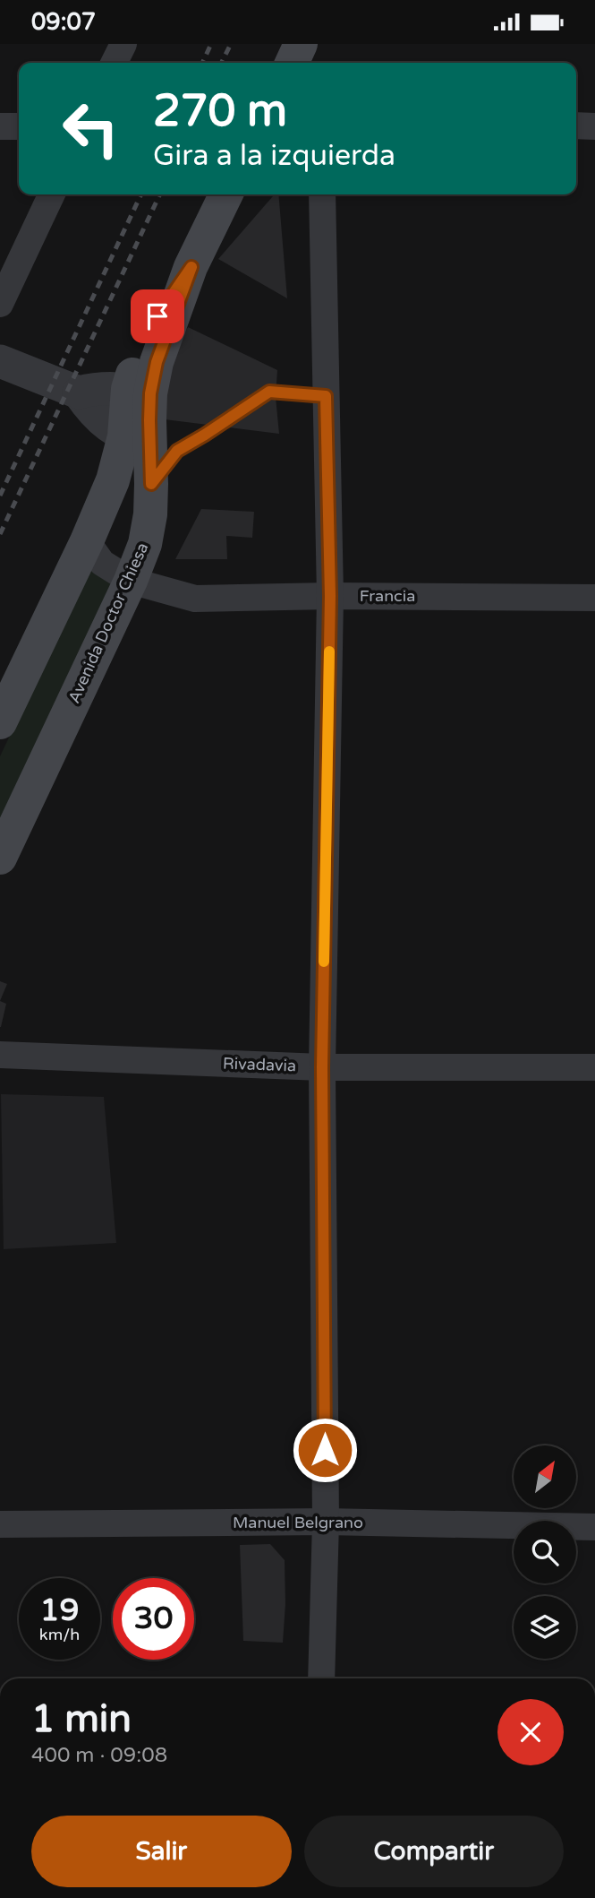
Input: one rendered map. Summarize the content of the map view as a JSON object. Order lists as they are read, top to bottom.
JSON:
{
  "streets": {
    "main road": ["Avenida Doctor Chiesa"],
    "street": ["Francia", "Rivadavia", "Manuel Belgrano"]
  },
  "crossings": [
    ["Francia", "Avenida Doctor Chiesa"]
  ],
  "north": "top right",
  "page": {
    "status": "09:07",
    "turn": ["270 m", "Gira a la izquierda"],
    "speed": "19 km/h",
    "limit": "30",
    "heading": ["1 min", "400 m · 09:08"],
    "buttons": ["Salir", "Compartir"]
  }
}
